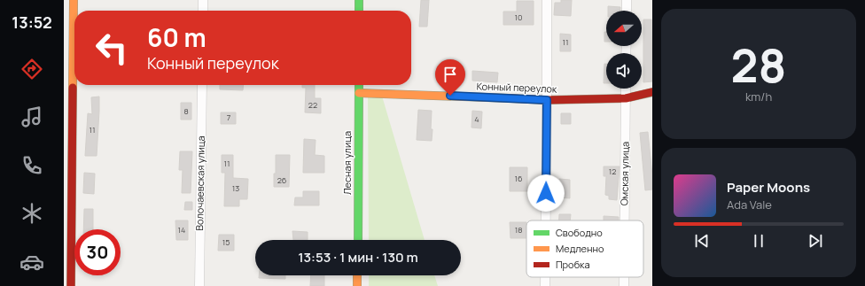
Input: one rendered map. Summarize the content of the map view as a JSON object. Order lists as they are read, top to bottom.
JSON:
{
  "streets": {
    "street": [
      "Конный переулок",
      "Лесная улица",
      "Омская улица",
      "Волочаевская улица"
    ]
  },
  "crossings": [
    ["Конный переулок", "Лесная улица"],
    ["Конный переулок", "Омская улица"]
  ],
  "house_numbers": [
    "10",
    "11",
    "22",
    "8",
    "7",
    "4",
    "11",
    "11",
    "12",
    "16",
    "26",
    "13",
    "14",
    "18",
    "15"
  ],
  "legend": ["Свободно", "Медленно", "Пробка"],
  "north": "left",
  "page": {
    "tabs": "13:52",
    "tile": ["28", "km/h"],
    "turn": ["60 m", "Конный переулок"],
    "song": ["Paper Moons", "Ada Vale"],
    "limit": "30",
    "trip": "13:53 · 1 мин · 130 m"
  }
}
